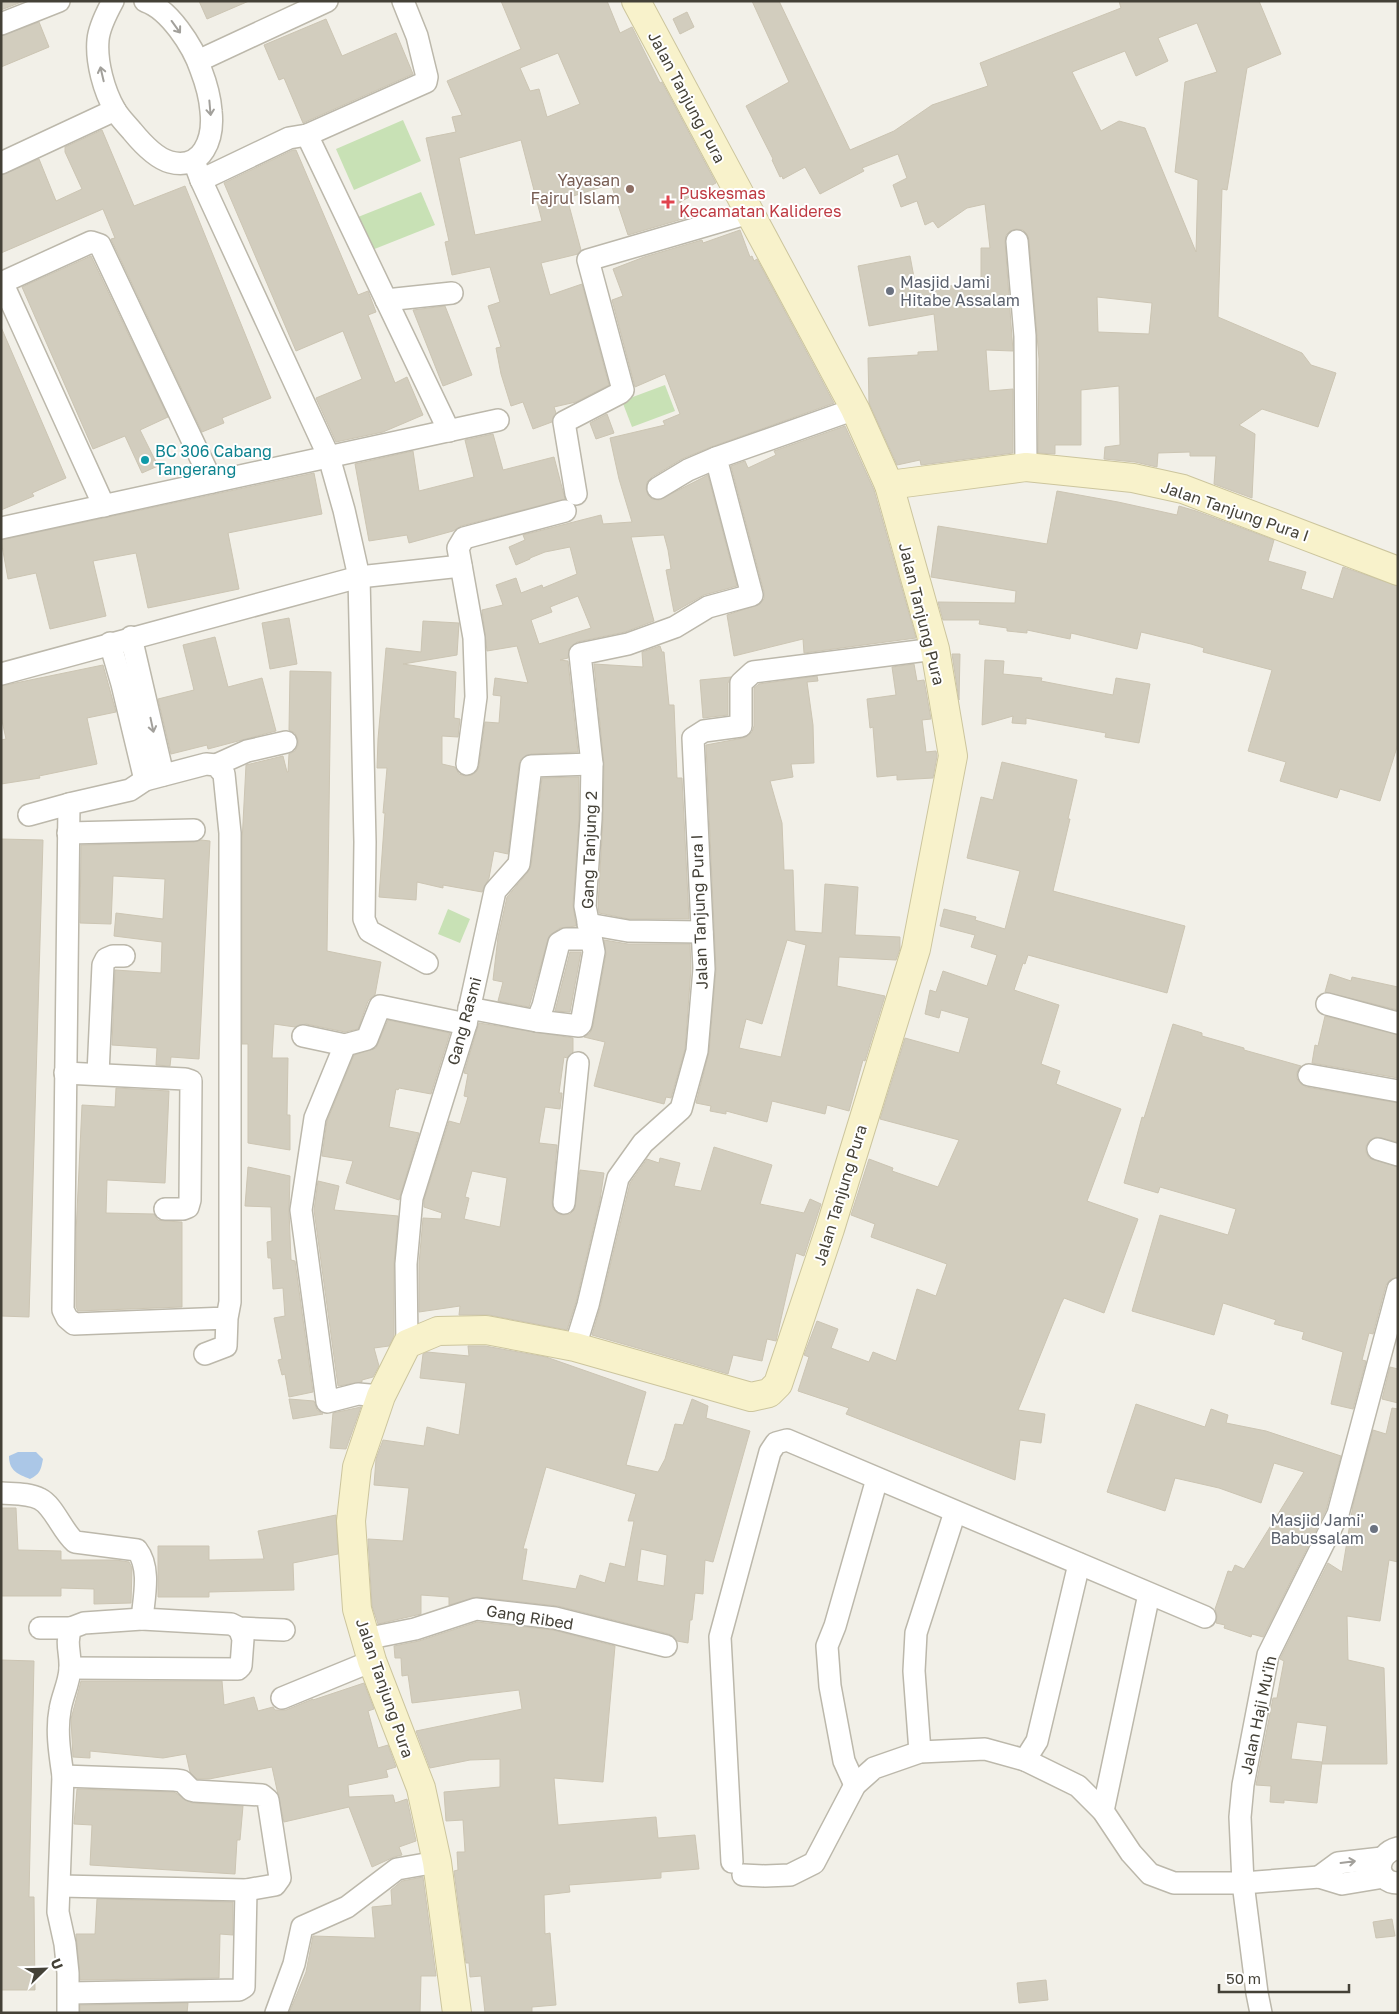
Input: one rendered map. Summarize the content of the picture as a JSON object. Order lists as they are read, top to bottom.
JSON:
{
  "streets": {
    "street": [
      "Jalan Tanjung Pura",
      "Jalan Tanjung Pura I",
      "Gang Tanjung 2",
      "Gang Rasmi",
      "Gang Ribed",
      "Jalan Haji Mu'ih"
    ]
  },
  "crossings": [
    ["Jalan Tanjung Pura", "Jalan Tanjung Pura I"],
    ["Jalan Tanjung Pura", "Gang Rasmi"],
    ["Jalan Tanjung Pura", "Gang Ribed"],
    ["Gang Tanjung 2", "Gang Rasmi"]
  ],
  "places": {
    "other": [
      "Yayasan Fajrul Islam",
      "Masjid Jami Hitabe Assalam",
      "BC 306 Cabang Tangerang",
      "Masjid Jami' Babussalam"
    ],
    "health": ["Puskesmas Kecamatan Kalideres"]
  },
  "scale_bar": "50 m",
  "north": "top right"
}
